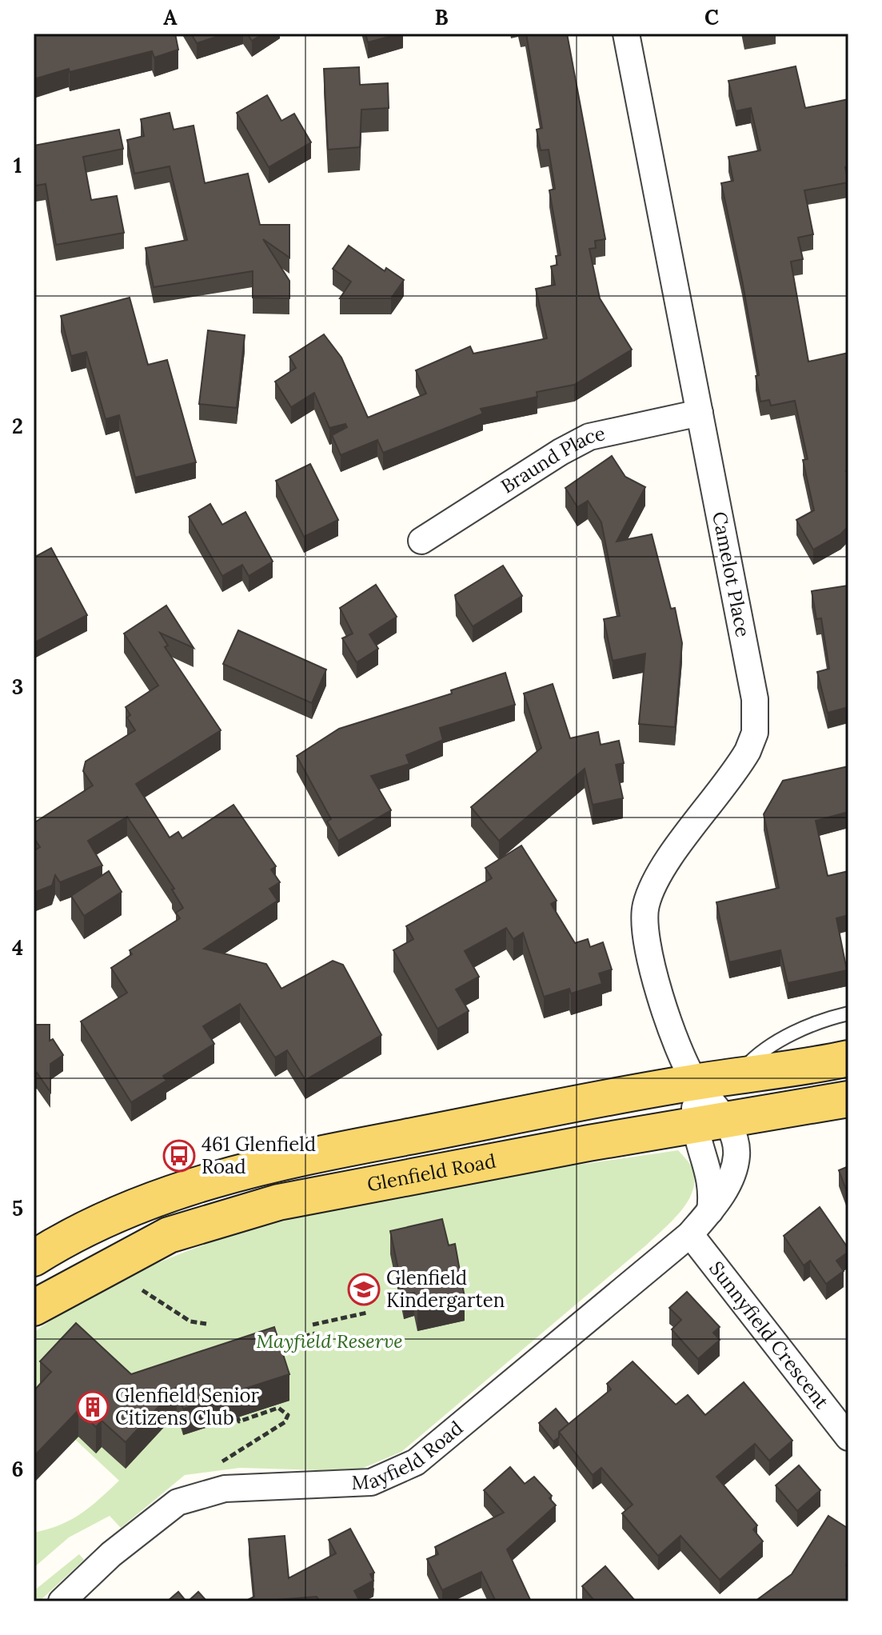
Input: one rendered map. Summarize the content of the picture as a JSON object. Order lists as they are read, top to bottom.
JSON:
{
  "streets": {
    "main road": ["Glenfield Road"],
    "street": [
      "Braund Place",
      "Camelot Place",
      "Sunnyfield Crescent",
      "Mayfield Road"
    ]
  },
  "crossings": [
    ["Braund Place", "Camelot Place"],
    ["Camelot Place", "Glenfield Road"],
    ["Camelot Place", "Mayfield Road"],
    ["Glenfield Road", "Mayfield Road"],
    ["Sunnyfield Crescent", "Mayfield Road"]
  ],
  "parks": ["Mayfield Reserve"],
  "places": {
    "bus stop": ["461 Glenfield Road"],
    "school or university": ["Glenfield Kindergarten"],
    "building": ["Glenfield Senior Citizens Club"]
  },
  "grid": {
    "columns": ["A", "B", "C"],
    "rows": [
      "1",
      "2",
      "3",
      "4",
      "5",
      "6"
    ]
  }
}
